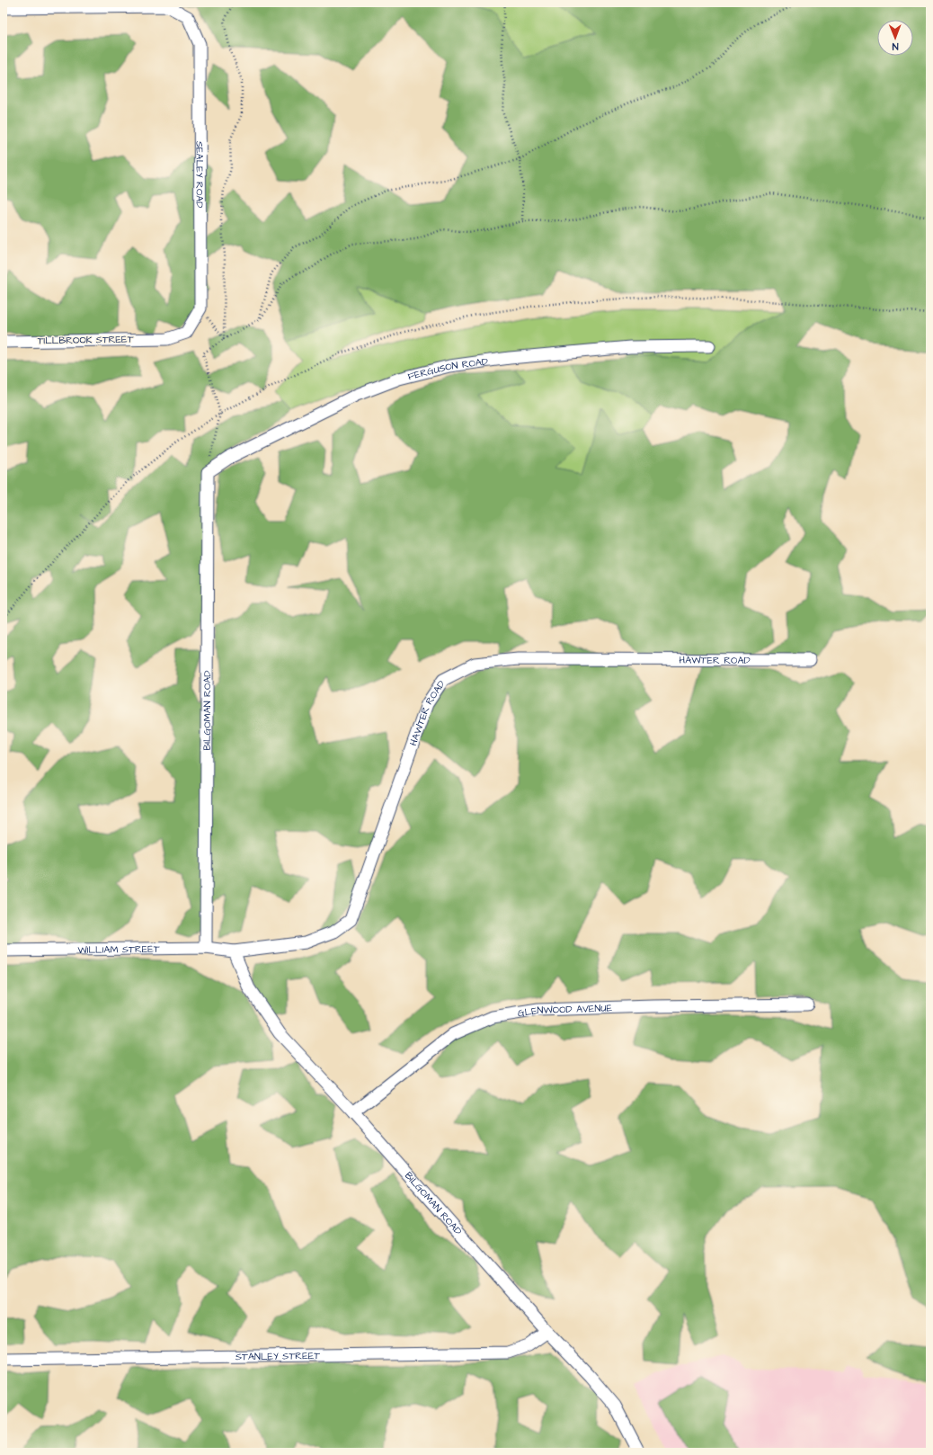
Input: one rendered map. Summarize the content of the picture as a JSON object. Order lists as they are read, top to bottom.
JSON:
{
  "streets": {
    "street": [
      "SEALEY ROAD",
      "TILLBROOK STREET",
      "FERGUSON ROAD",
      "HAWTER ROAD",
      "BILGOMAN ROAD",
      "WILLIAM STREET",
      "GLENWOOD AVENUE",
      "STANLEY STREET"
    ]
  },
  "crossings": [
    ["SEALEY ROAD", "TILLBROOK STREET"],
    ["FERGUSON ROAD", "BILGOMAN ROAD"],
    ["HAWTER ROAD", "BILGOMAN ROAD"],
    ["HAWTER ROAD", "WILLIAM STREET"],
    ["BILGOMAN ROAD", "WILLIAM STREET"],
    ["BILGOMAN ROAD", "GLENWOOD AVENUE"],
    ["BILGOMAN ROAD", "STANLEY STREET"]
  ],
  "north": "bottom"
}
